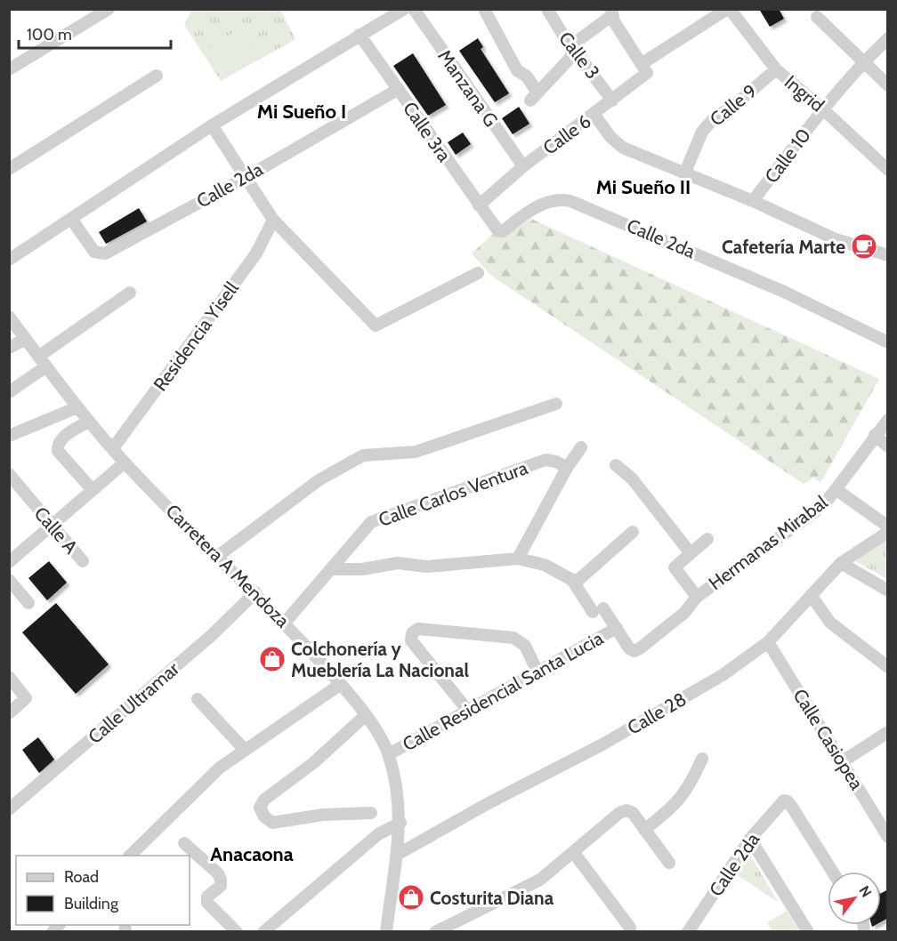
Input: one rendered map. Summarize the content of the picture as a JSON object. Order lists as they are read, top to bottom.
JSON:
{
  "streets": {
    "street": [
      "Calle 3",
      "Manzana G",
      "Ingrid",
      "Calle 9",
      "Calle 3ra",
      "Calle 6",
      "Calle 10",
      "Calle 2da",
      "Residencia Yisell",
      "Calle Carlos Ventura",
      "Calle A",
      "Hermanas Mirabal",
      "Carretera A Mendoza",
      "Calle Residencial Santa Lucia",
      "Calle Ultramar",
      "Calle 28",
      "Calle Casiopea"
    ]
  },
  "crossings": [
    ["Calle 3", "Calle 6"],
    ["Manzana G", "Calle 6"],
    ["Ingrid", "Calle 9"],
    ["Ingrid", "Calle 10"],
    ["Calle 3ra", "Calle 6"],
    ["Calle 3ra", "Calle 2da"],
    ["Residencia Yisell", "Carretera A Mendoza"],
    ["Calle Carlos Ventura", "Carretera A Mendoza"],
    ["Hermanas Mirabal", "Calle Residencial Santa Lucia"],
    ["Carretera A Mendoza", "Calle Residencial Santa Lucia"],
    ["Carretera A Mendoza", "Calle Ultramar"],
    ["Carretera A Mendoza", "Calle 28"],
    ["Calle 28", "Calle Casiopea"]
  ],
  "districts": ["Mi Sueño I", "Mi Sueño II", "Anacaona"],
  "places": {
    "cafe": ["Cafetería Marte"],
    "shop": ["Colchonería y Mueblería La Nacional", "Costurita Diana"]
  },
  "legend": ["Road", "Building"],
  "scale_bar": "100 m",
  "north": "top right"
}
